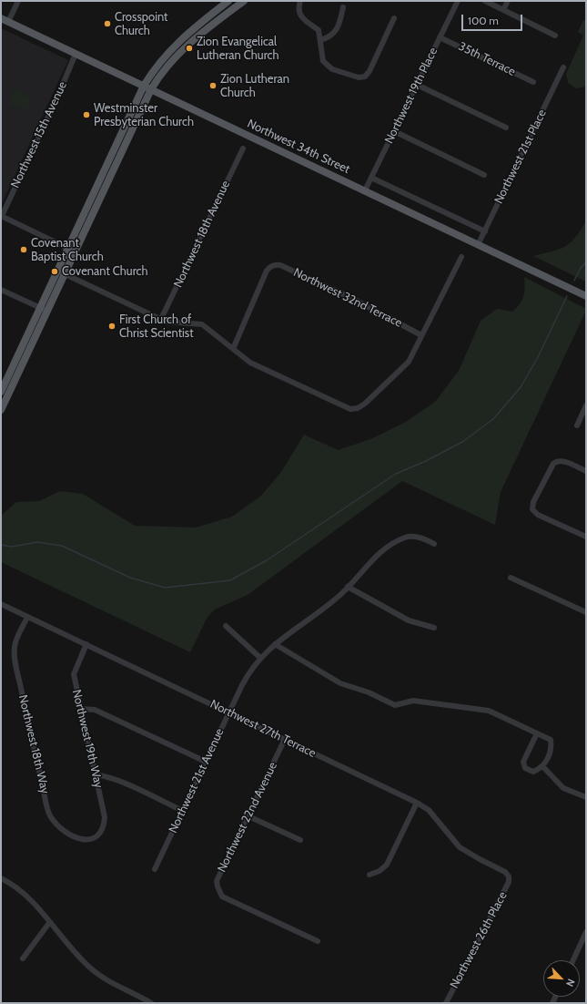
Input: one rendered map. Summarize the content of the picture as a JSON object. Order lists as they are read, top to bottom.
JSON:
{
  "streets": {
    "main road": ["Northwest 34th Street"],
    "street": [
      "35th Terrace",
      "Northwest 19th Place",
      "Northwest 15th Avenue",
      "Northwest 21st Place",
      "Northwest 18th Avenue",
      "Northwest 32nd Terrace",
      "Northwest 27th Terrace",
      "Northwest 19th Way",
      "Northwest 18th Way",
      "Northwest 21st Avenue",
      "Northwest 22nd Avenue",
      "Northwest 26th Place"
    ]
  },
  "crossings": [
    ["35th Terrace", "Northwest 19th Place"],
    ["Northwest 19th Place", "Northwest 34th Street"],
    ["Northwest 15th Avenue", "Northwest 34th Street"],
    ["Northwest 34th Street", "Northwest 21st Place"],
    ["Northwest 27th Terrace", "Northwest 19th Way"],
    ["Northwest 27th Terrace", "Northwest 18th Way"],
    ["Northwest 27th Terrace", "Northwest 21st Avenue"],
    ["Northwest 27th Terrace", "Northwest 22nd Avenue"],
    ["Northwest 27th Terrace", "Northwest 26th Place"],
    ["Northwest 19th Way", "Northwest 18th Way"]
  ],
  "places": [
    "Crosspoint Church",
    "Zion Evangelical Lutheran Church",
    "Zion Lutheran Church",
    "Westminster Presbyterian Church",
    "Covenant Baptist Church",
    "Covenant Church",
    "First Church of Christ Scientist"
  ],
  "scale_bar": "100 m",
  "north": "bottom right"
}
